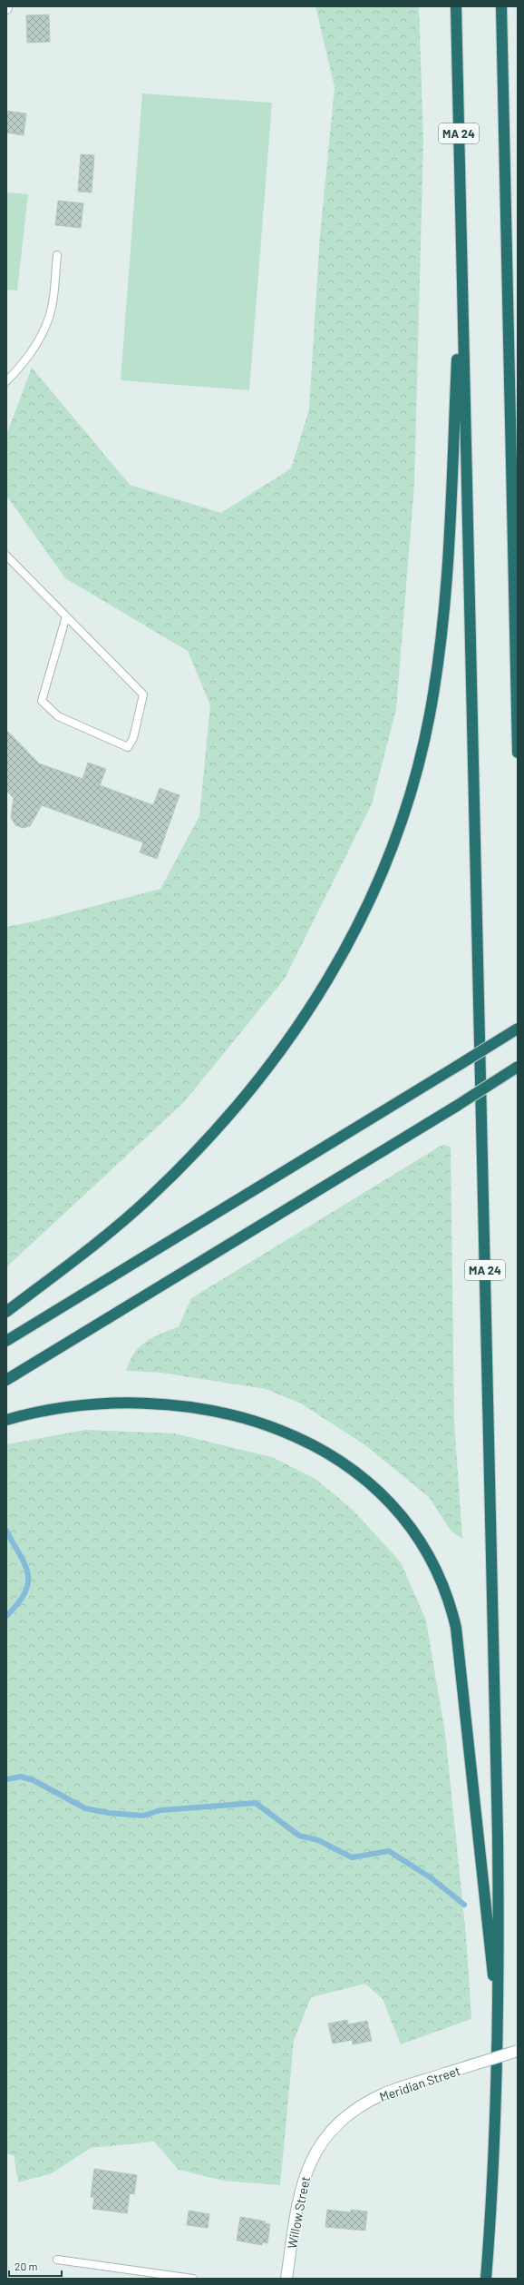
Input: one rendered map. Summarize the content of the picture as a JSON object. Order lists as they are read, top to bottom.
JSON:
{
  "streets": {
    "highway": ["MA 24"],
    "street": ["Meridian Street", "Willow Street"]
  },
  "crossings": [
    ["Meridian Street", "Willow Street"]
  ],
  "scale_bar": "20 m"
}
